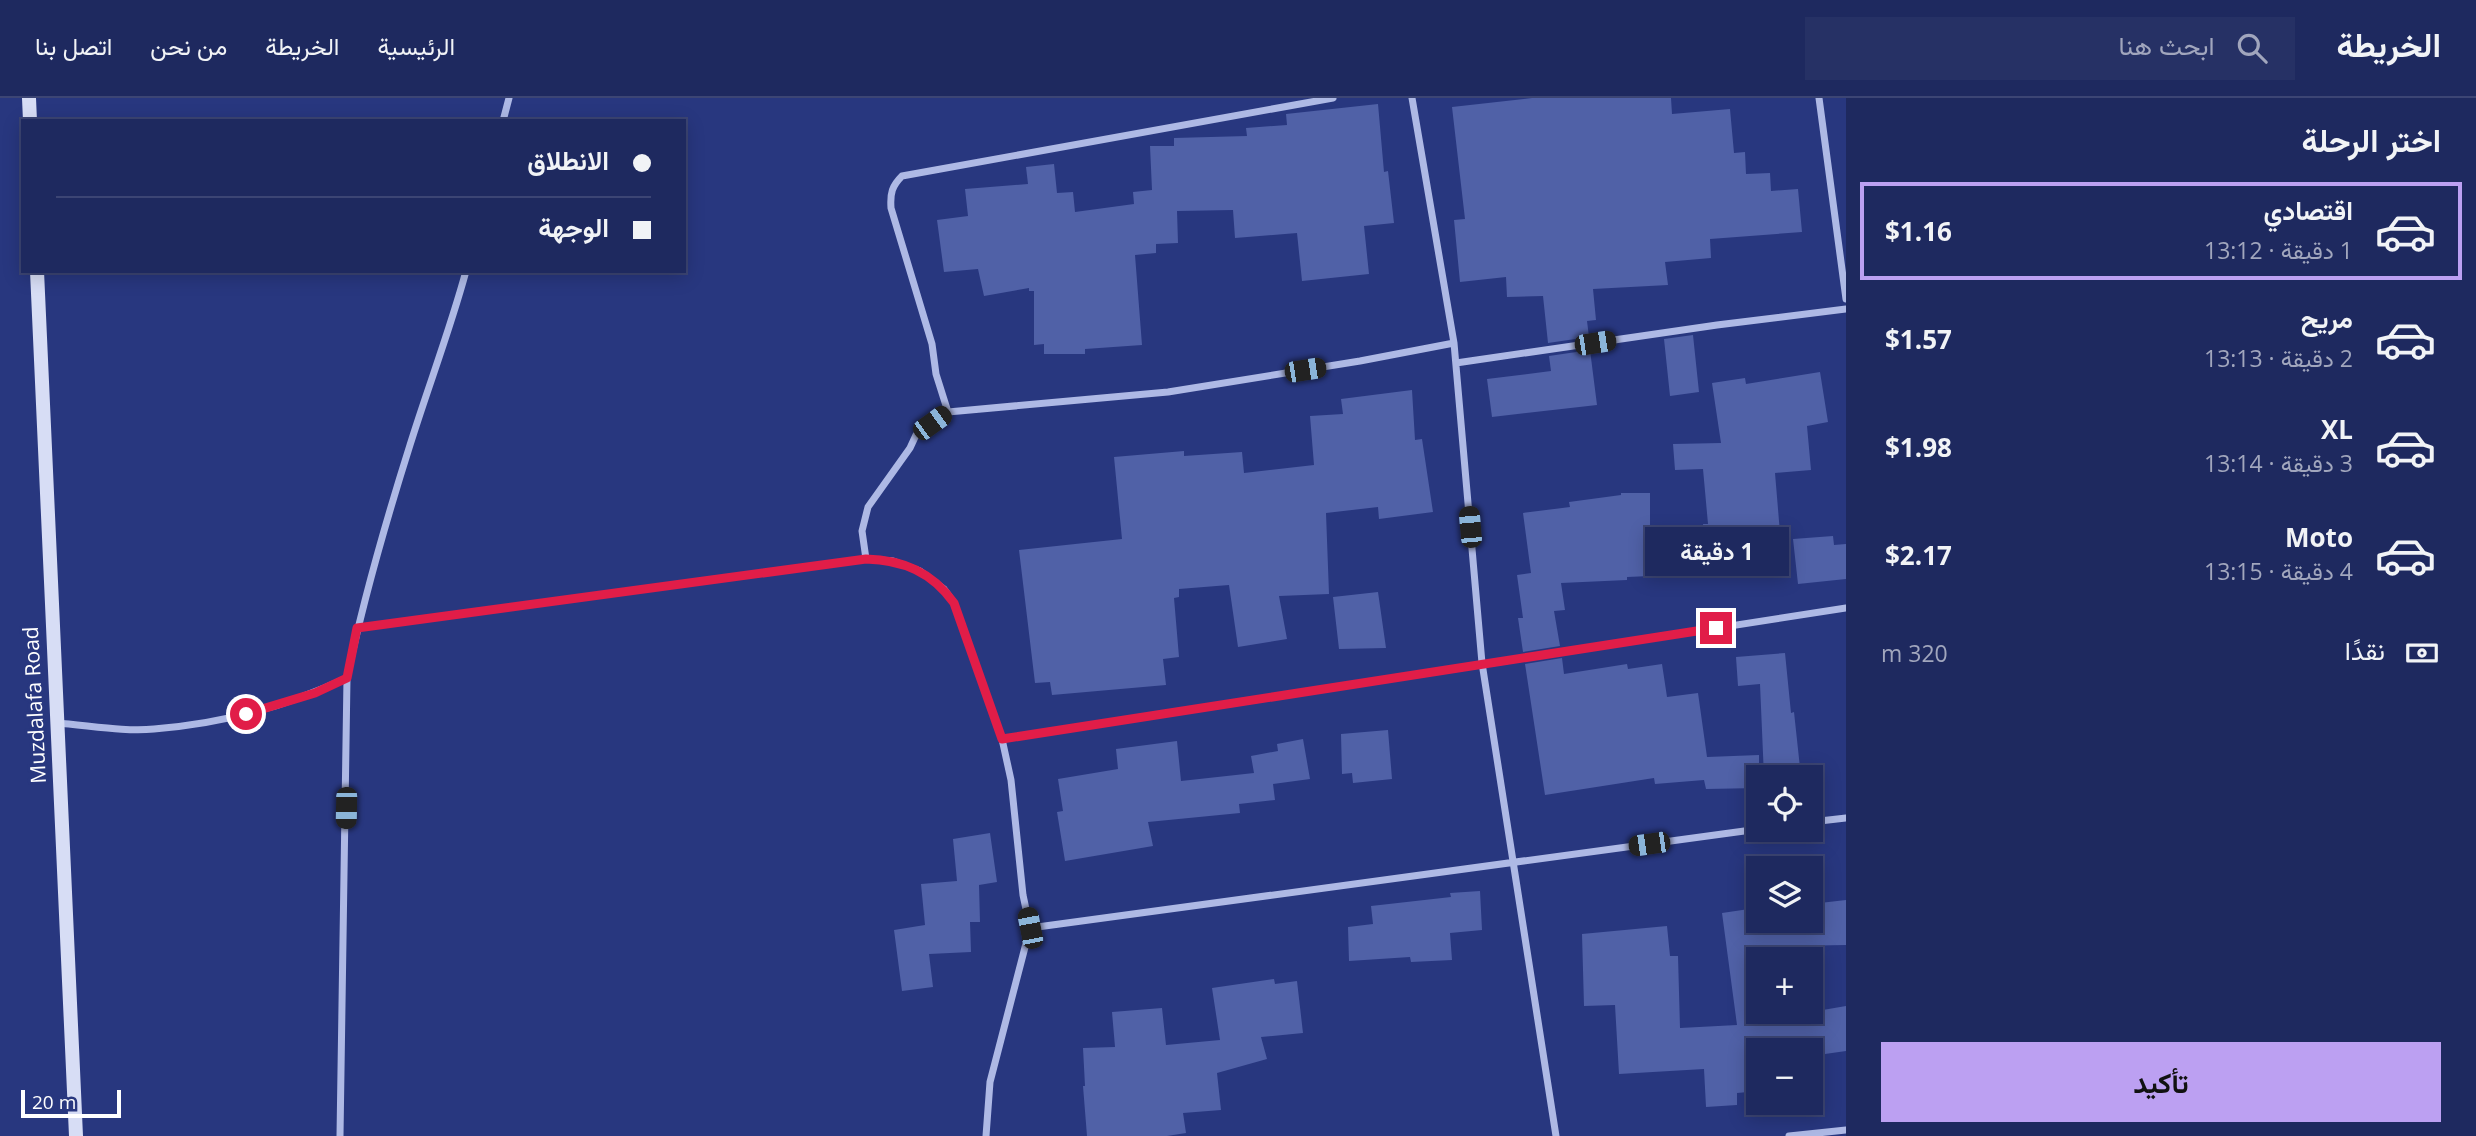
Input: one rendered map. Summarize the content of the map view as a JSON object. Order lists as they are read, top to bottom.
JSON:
{
  "streets": {
    "street": ["Muzdalafa Road"]
  },
  "scale_bar": "20 m",
  "page": {
    "header": "الخريطة",
    "search": "ابحث هنا",
    "nav": [
      "الرئيسية",
      "الخريطة",
      "من نحن",
      "اتصل بنا"
    ],
    "heading": "اختر الرحلة",
    "banner": ["الانطلاق", "الوجهة"],
    "list": [
      {
        "name": "اقتصادي",
        "note": "1 دقيقة · 13:12",
        "value": "$1.16"
      },
      {
        "name": "مريح",
        "note": "2 دقيقة · 13:13",
        "value": "$1.57"
      },
      {
        "name": "XL",
        "note": "3 دقيقة · 13:14",
        "value": "$1.98"
      },
      {
        "name": "Moto",
        "note": "4 دقيقة · 13:15",
        "value": "$2.17"
      }
    ],
    "bubble": "1 دقيقة",
    "pay": ["نقدًا", "320 m"],
    "map_buttons": ["+", "−"],
    "buttons": "تأكيد",
    "scale": "20 m"
  }
}
